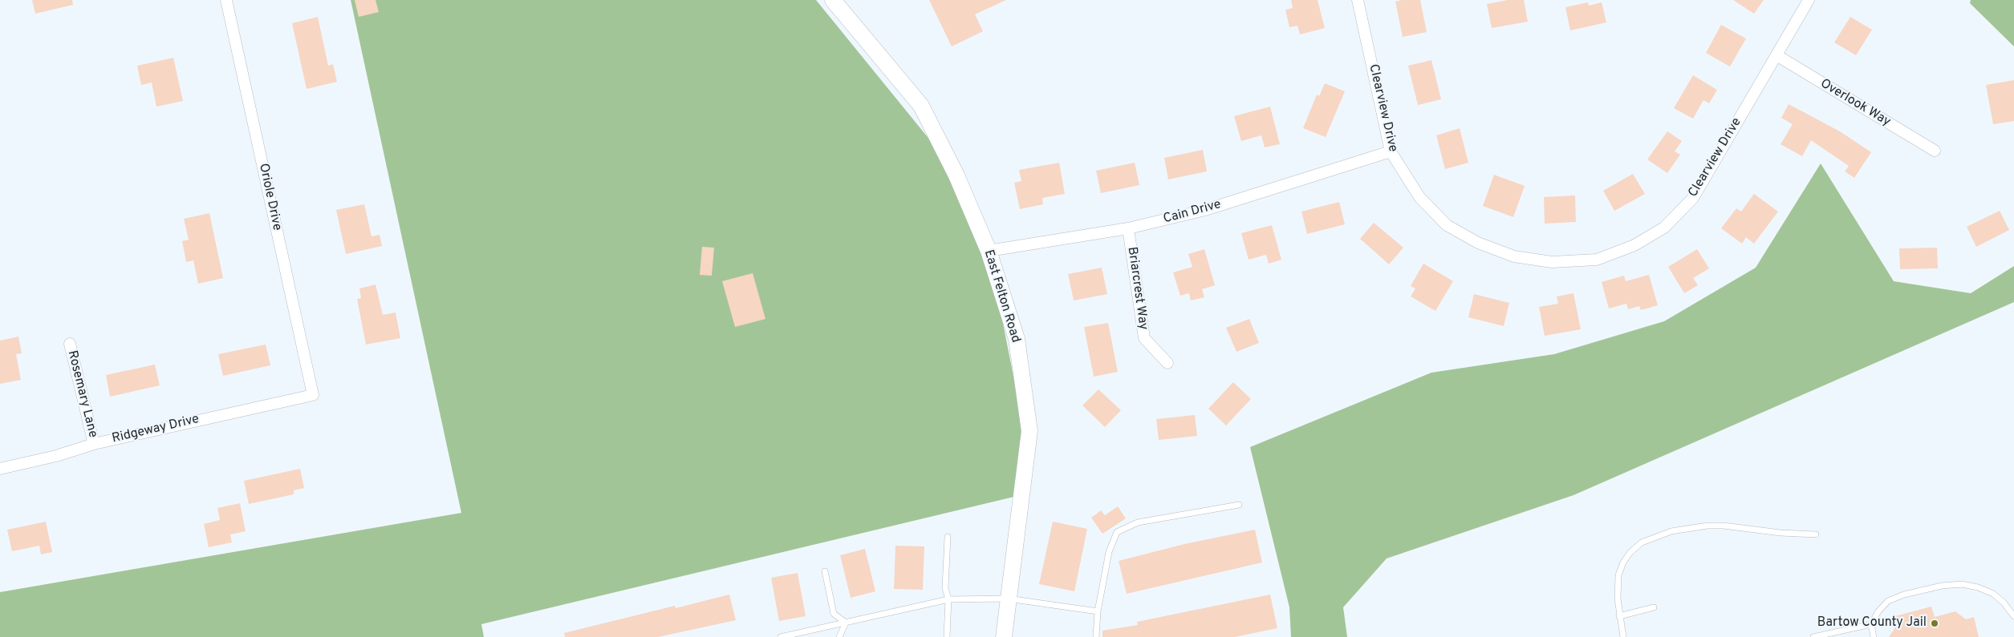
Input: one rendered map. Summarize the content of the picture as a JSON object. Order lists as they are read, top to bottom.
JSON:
{
  "streets": {
    "street": [
      "Overlook Way",
      "Clearview Drive",
      "Oriole Drive",
      "Cain Drive",
      "Briarcrest Way",
      "East Felton Road",
      "Rosemary Lane",
      "Ridgeway Drive"
    ]
  },
  "crossings": [
    ["Overlook Way", "Clearview Drive"],
    ["Clearview Drive", "Cain Drive"],
    ["Oriole Drive", "Ridgeway Drive"],
    ["Cain Drive", "Briarcrest Way"],
    ["Cain Drive", "East Felton Road"],
    ["Rosemary Lane", "Ridgeway Drive"]
  ],
  "places": ["Bartow County Jail"]
}
